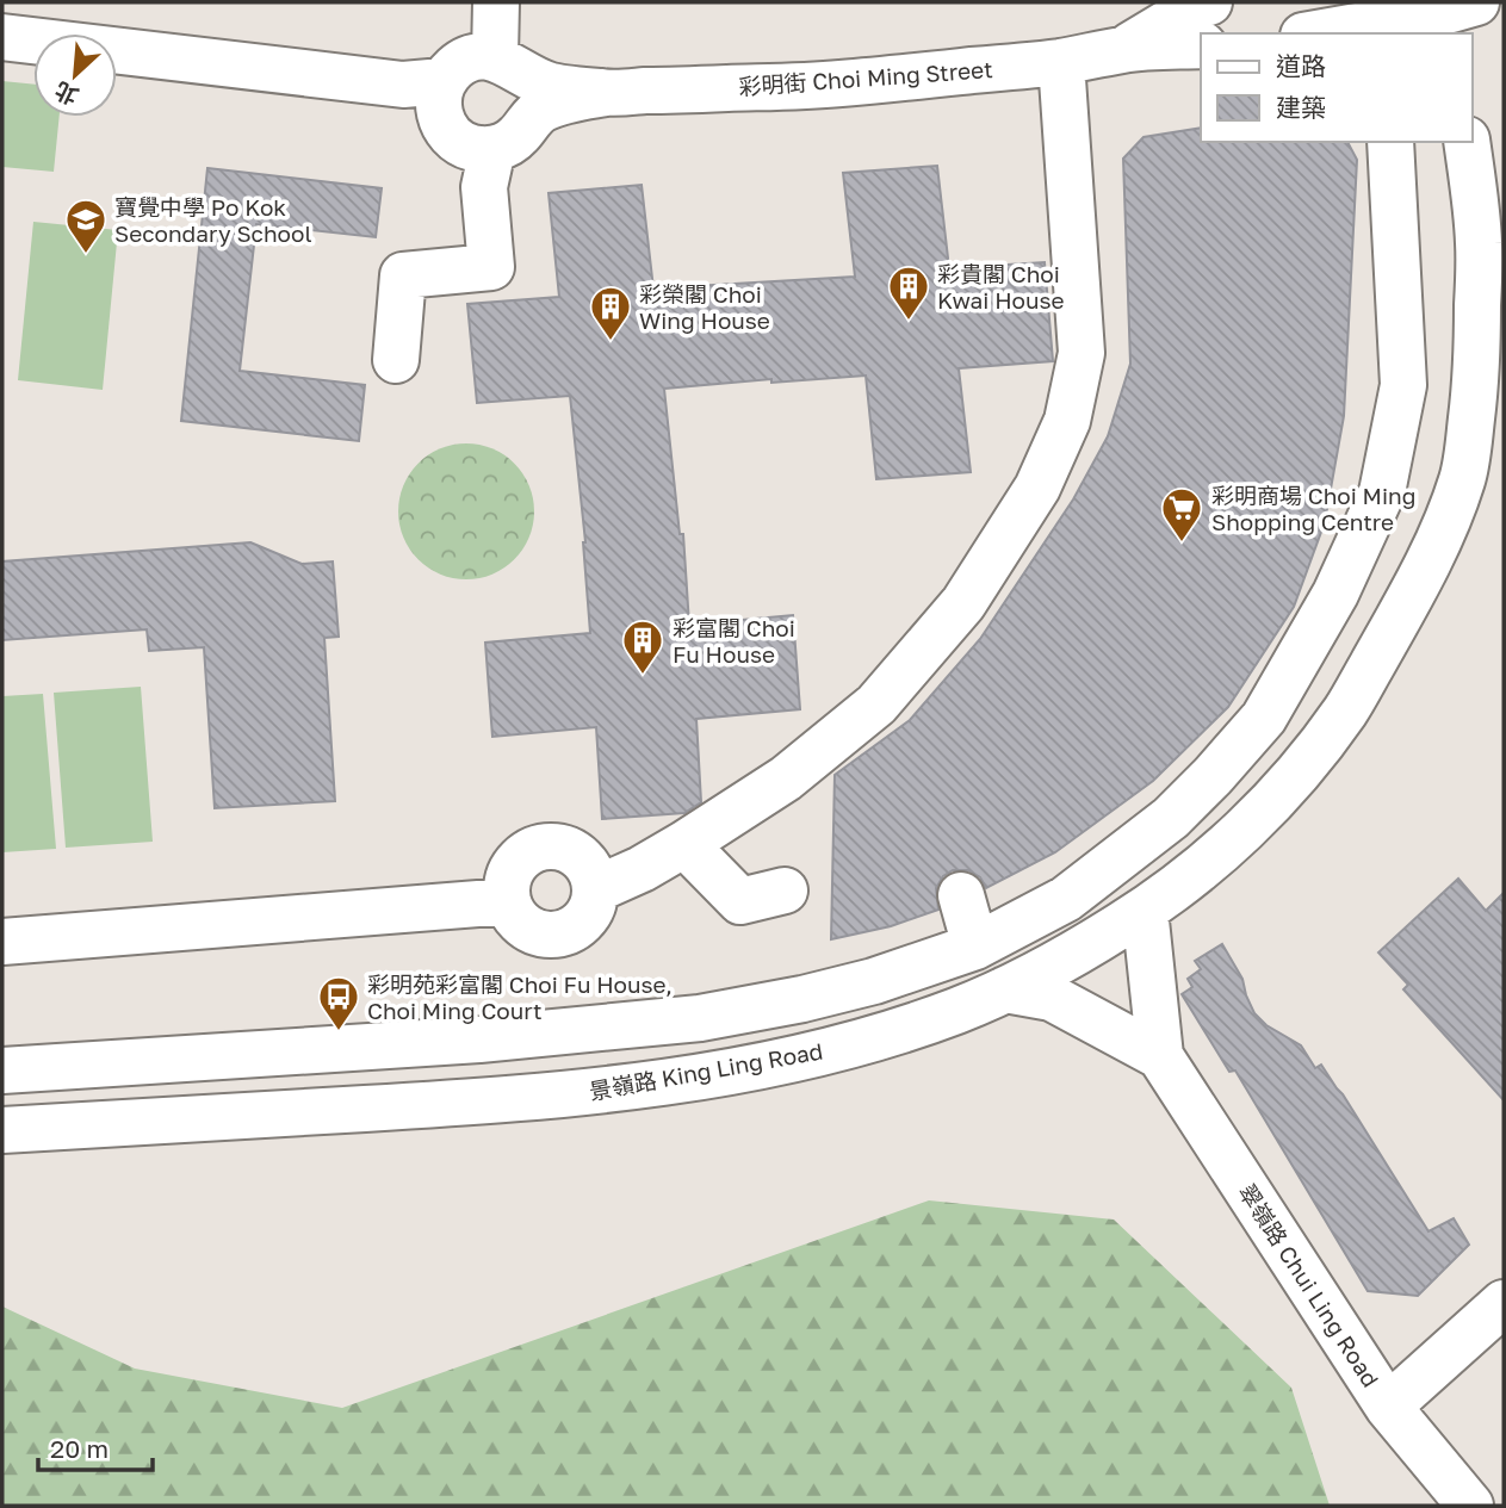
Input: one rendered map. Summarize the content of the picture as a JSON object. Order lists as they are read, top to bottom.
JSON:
{
  "streets": {
    "street": ["彩明街 Choi Ming Street", "景嶺路 King Ling Road", "翠嶺路 Chui Ling Road"]
  },
  "crossings": [
    ["景嶺路 King Ling Road", "翠嶺路 Chui Ling Road"]
  ],
  "places": {
    "school or university": ["寶覺中學 Po Kok Secondary School"],
    "building": ["彩貴閣 Choi Kwai House", "彩榮閣 Choi Wing House", "彩富閣 Choi Fu House"],
    "supermarket": ["彩明商場 Choi Ming Shopping Centre"],
    "bus stop": ["彩明苑彩富閣 Choi Fu House, Choi Ming Court"]
  },
  "legend": ["道路", "建築"],
  "scale_bar": "20 m",
  "north": "bottom left"
}
